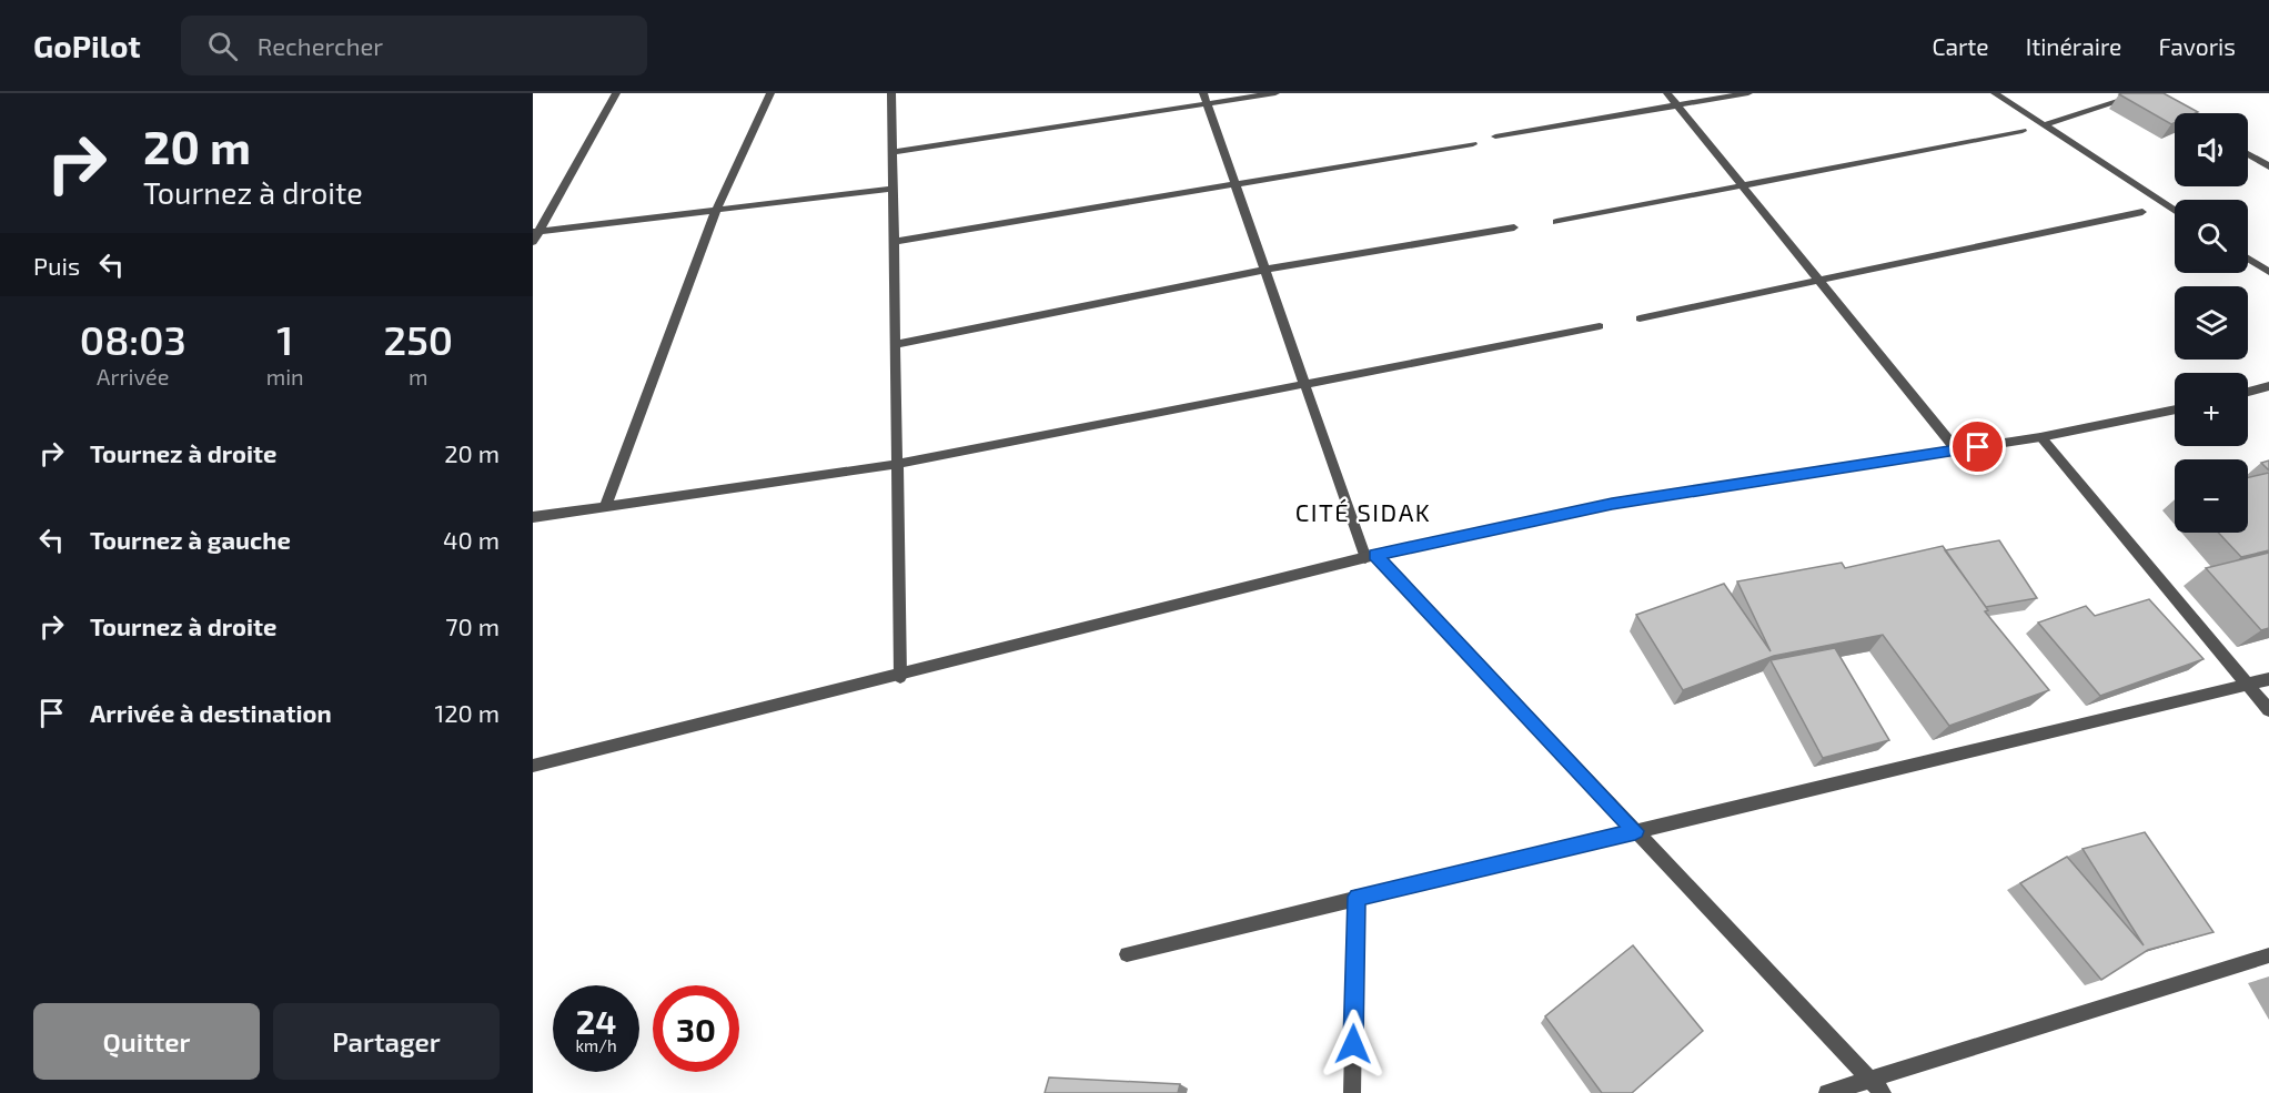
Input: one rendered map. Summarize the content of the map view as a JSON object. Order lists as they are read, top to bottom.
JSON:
{
  "districts": ["CITÉ SIDAK"],
  "page": {
    "header": "GoPilot",
    "search": "Rechercher",
    "nav": ["Carte", "Itinéraire", "Favoris"],
    "turn": ["20 m", "Tournez à droite"],
    "map_buttons": ["+", "−"],
    "then": "Puis",
    "eta": [
      "08:03",
      "Arrivée",
      "1",
      "min",
      "250",
      "m"
    ],
    "list": [
      {
        "name": "Tournez à droite",
        "value": "20 m"
      },
      {
        "name": "Tournez à gauche",
        "value": "40 m"
      },
      {
        "name": "Tournez à droite",
        "value": "70 m"
      },
      {
        "name": "Arrivée à destination",
        "value": "120 m"
      }
    ],
    "speed": "24 km/h",
    "limit": "30",
    "buttons": ["Quitter", "Partager"]
  }
}
